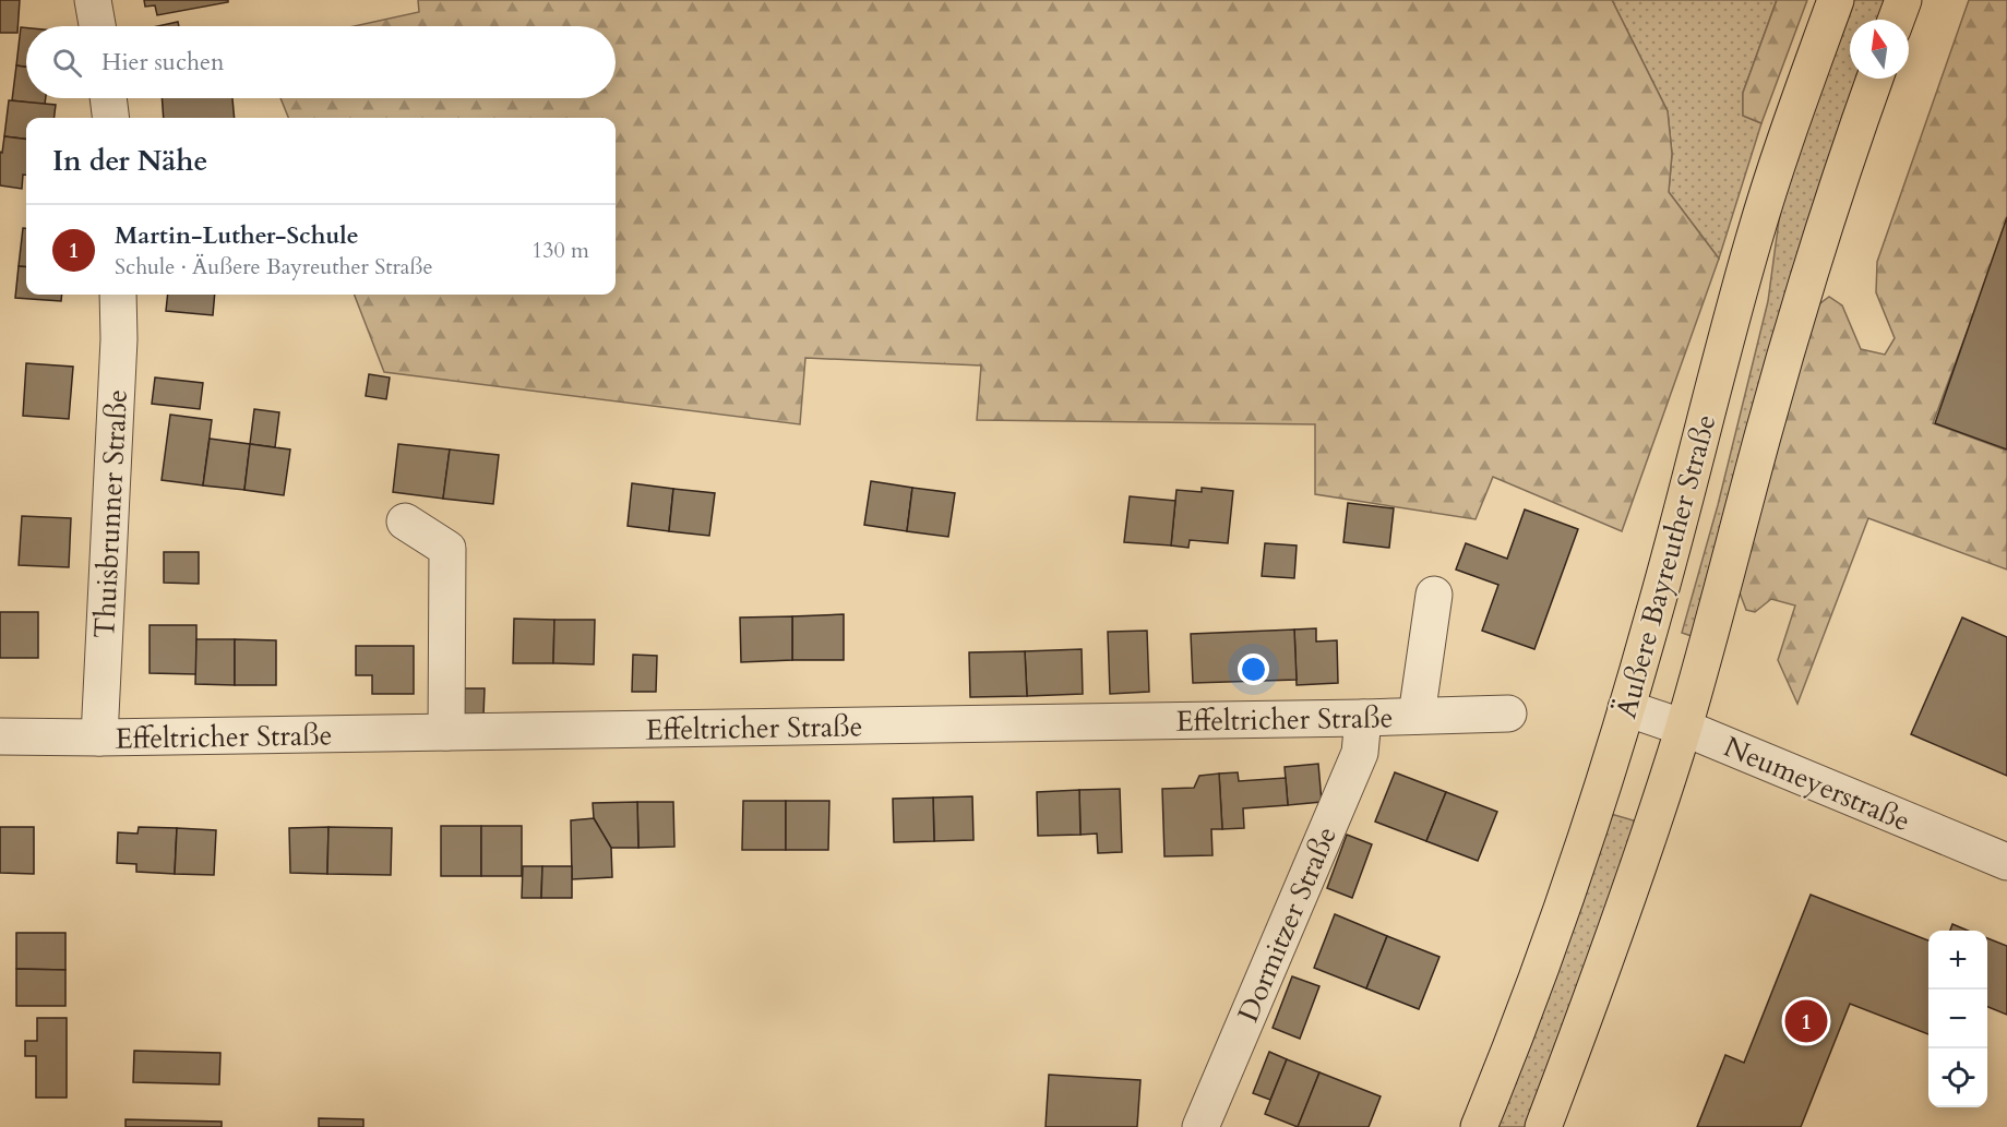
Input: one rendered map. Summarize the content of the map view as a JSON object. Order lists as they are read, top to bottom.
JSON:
{
  "streets": {
    "main road": ["Äußere Bayreuther Straße"],
    "street": [
      "Thuisbrunner Straße",
      "Effeltricher Straße",
      "Neumeyerstraße",
      "Dormitzer Straße"
    ]
  },
  "crossings": [
    ["Thuisbrunner Straße", "Effeltricher Straße"],
    ["Äußere Bayreuther Straße", "Neumeyerstraße"],
    ["Effeltricher Straße", "Dormitzer Straße"]
  ],
  "north": "top",
  "page": {
    "search": "Hier suchen",
    "heading": "In der Nähe",
    "list": [
      {
        "mark": "1",
        "name": "Martin-Luther-Schule",
        "note": "Schule · Äußere Bayreuther Straße",
        "value": "130 m"
      }
    ],
    "map_buttons": ["+", "−"],
    "pins": "1"
  }
}
